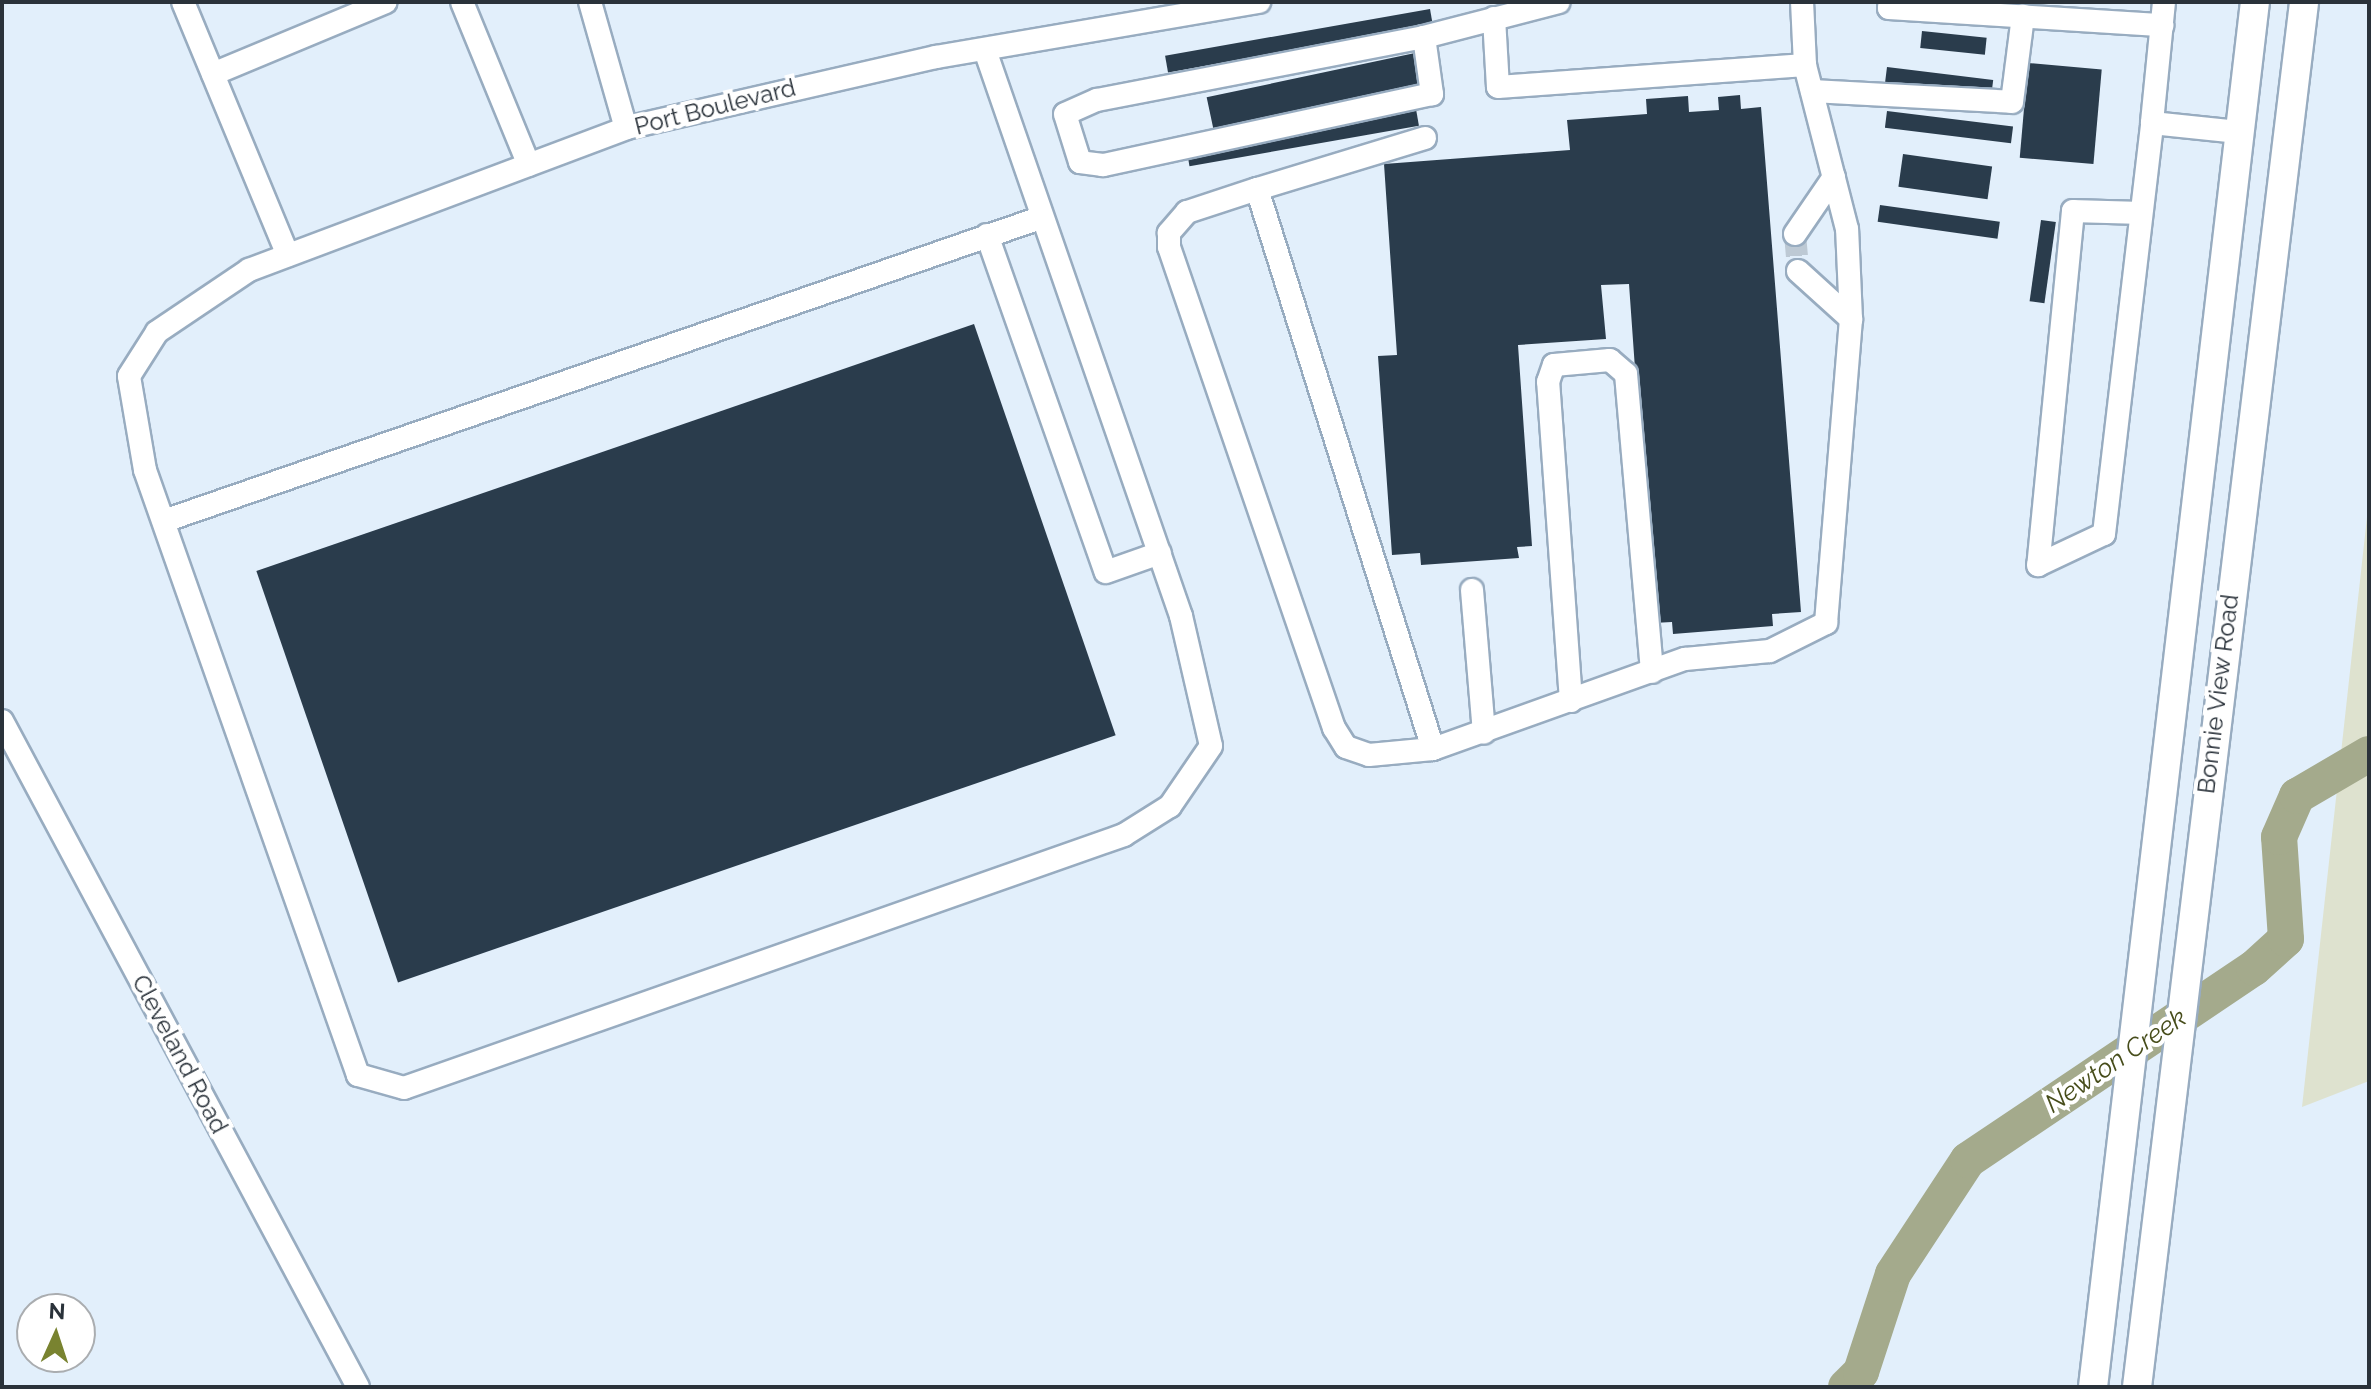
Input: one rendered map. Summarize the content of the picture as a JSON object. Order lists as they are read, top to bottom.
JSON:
{
  "streets": {
    "main road": ["Bonnie View Road"],
    "street": ["Port Boulevard", "Cleveland Road"]
  },
  "water": ["Newton Creek"],
  "north": "top"
}
